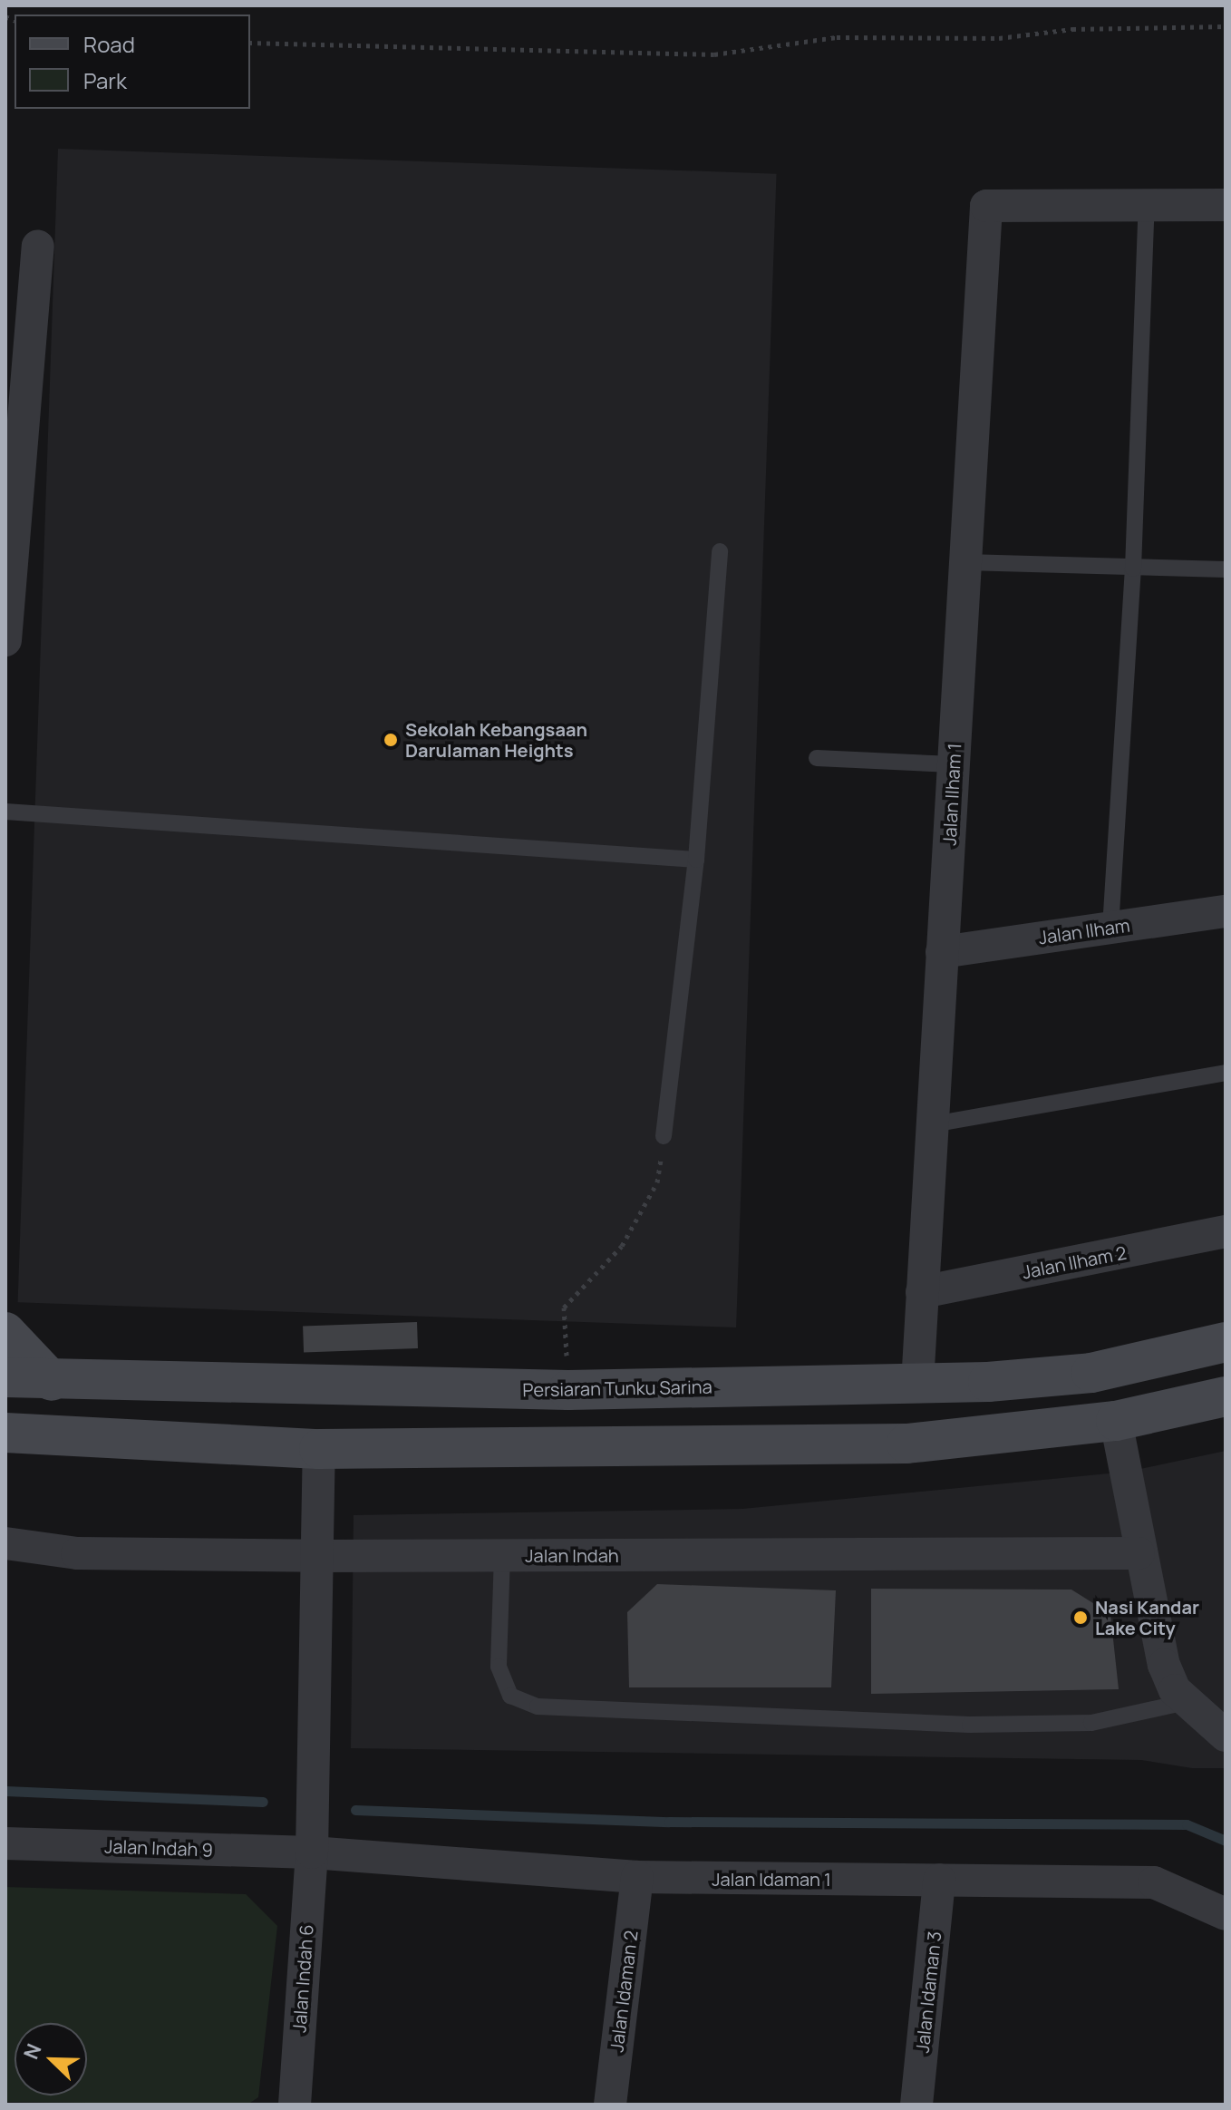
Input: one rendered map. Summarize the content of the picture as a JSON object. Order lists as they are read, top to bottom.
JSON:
{
  "streets": {
    "street": [
      "Jalan Ilham 1",
      "Jalan Ilham",
      "Jalan Ilham 2",
      "Persiaran Tunku Sarina",
      "Jalan Indah",
      "Jalan Indah 9",
      "Jalan Idaman 1",
      "Jalan Indah 6",
      "Jalan Idaman 2",
      "Jalan Idaman 3"
    ]
  },
  "crossings": [
    ["Jalan Ilham 1", "Jalan Ilham"],
    ["Jalan Ilham 1", "Jalan Ilham 2"],
    ["Jalan Ilham 1", "Persiaran Tunku Sarina"],
    ["Jalan Indah", "Jalan Indah 6"],
    ["Jalan Indah 9", "Jalan Idaman 1"],
    ["Jalan Indah 9", "Jalan Indah 6"],
    ["Jalan Idaman 1", "Jalan Indah 6"],
    ["Jalan Idaman 1", "Jalan Idaman 2"],
    ["Jalan Idaman 1", "Jalan Idaman 3"]
  ],
  "places": ["Sekolah Kebangsaan Darulaman Heights", "Nasi Kandar Lake City"],
  "legend": ["Road", "Park"],
  "north": "top left"
}
